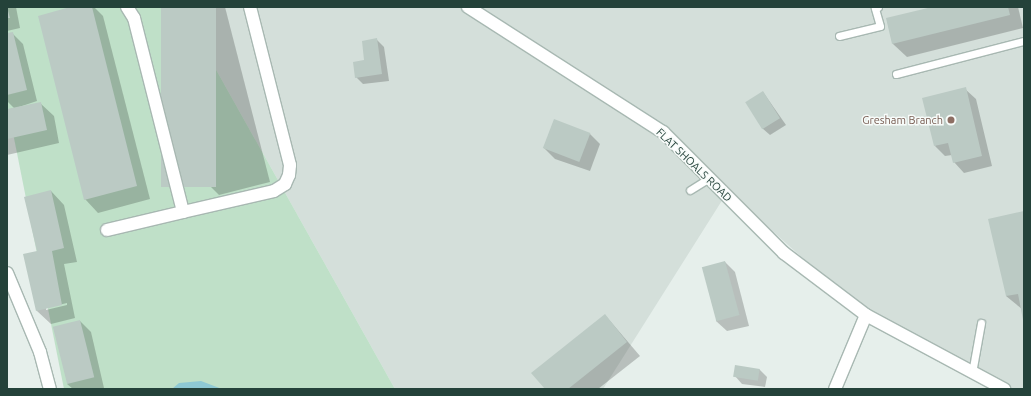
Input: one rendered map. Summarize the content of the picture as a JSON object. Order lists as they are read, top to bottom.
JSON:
{
  "streets": {
    "street": ["FLAT SHOALS ROAD"]
  },
  "places": ["Gresham Branch"]
}
